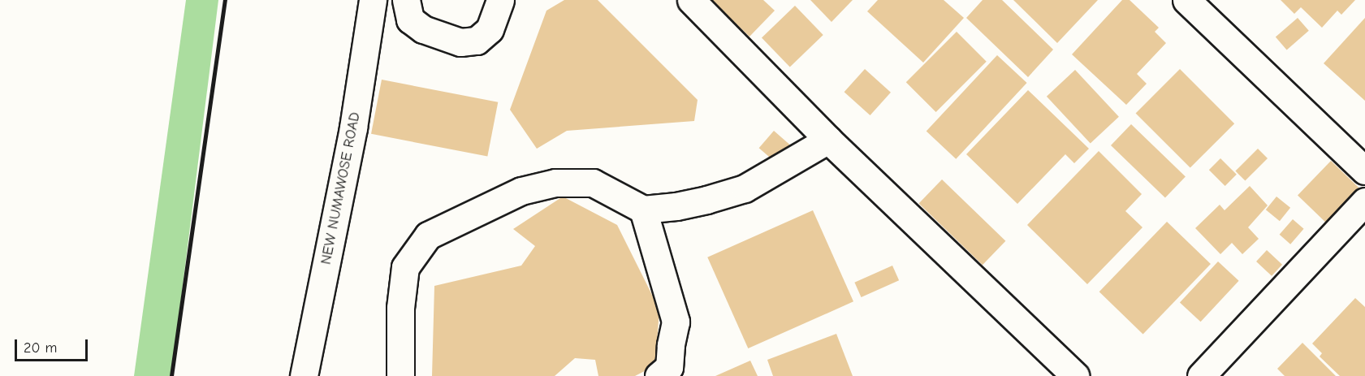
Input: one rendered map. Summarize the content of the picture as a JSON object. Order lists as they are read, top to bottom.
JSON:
{
  "streets": {
    "street": ["NEW NUMAWOSE ROAD"]
  },
  "scale_bar": "20 m"
}
